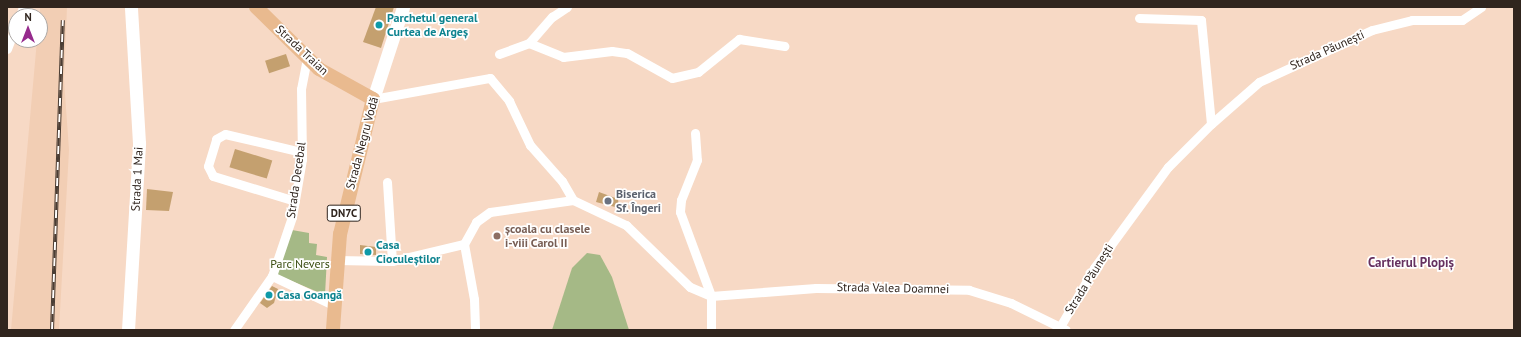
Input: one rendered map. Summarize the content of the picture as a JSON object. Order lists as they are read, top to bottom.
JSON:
{
  "streets": {
    "main road": [
      "Strada Traian",
      "Strada Negru Vodă",
      "Strada 1 Mai",
      "DN7C"
    ],
    "street": ["Strada Păunești", "Strada Decebal", "Strada Valea Doamnei"]
  },
  "crossings": [
    ["Strada Traian", "Strada Negru Vodă"],
    ["Strada Traian", "Strada Decebal"],
    ["Strada Păunești", "Strada Valea Doamnei"]
  ],
  "districts": ["Cartierul Plopiș"],
  "parks": ["Parc Nevers"],
  "places": [
    "Parchetul general Curtea de Argeș",
    "Biserica Sf. Îngeri",
    "școala cu clasele i-viii Carol II",
    "Casa Cioculeștilor",
    "Casa Goangă"
  ],
  "north": "top"
}
